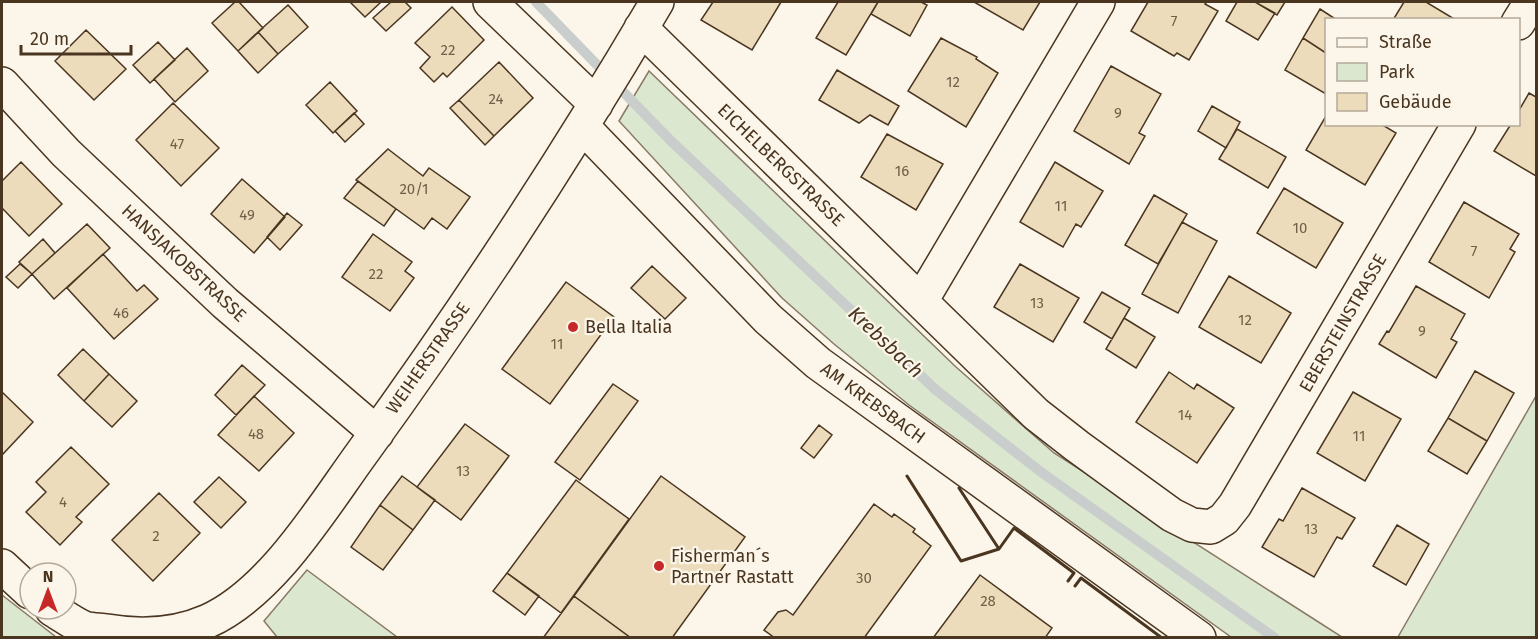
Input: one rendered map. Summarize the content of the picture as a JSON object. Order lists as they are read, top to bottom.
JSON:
{
  "streets": {
    "street": [
      "EICHELBERGSTRASSE",
      "HANSJAKOBSTRASSE",
      "EBERSTEINSTRASSE",
      "WEIHERSTRASSE",
      "AM KREBSBACH"
    ]
  },
  "crossings": [
    ["EICHELBERGSTRASSE", "EBERSTEINSTRASSE"],
    ["EICHELBERGSTRASSE", "WEIHERSTRASSE"],
    ["HANSJAKOBSTRASSE", "WEIHERSTRASSE"],
    ["WEIHERSTRASSE", "AM KREBSBACH"]
  ],
  "water": ["Krebsbach"],
  "places": ["Bella Italia", "Fisherman´s Partner Rastatt"],
  "house_numbers": [
    "7",
    "22",
    "12",
    "24",
    "9",
    "47",
    "16",
    "20/1",
    "11",
    "49",
    "10",
    "7",
    "22",
    "13",
    "46",
    "12",
    "9",
    "11",
    "14",
    "48",
    "11",
    "13",
    "4",
    "13",
    "2",
    "30",
    "28"
  ],
  "legend": ["Straße", "Park", "Gebäude"],
  "scale_bar": "20 m",
  "north": "top"
}
